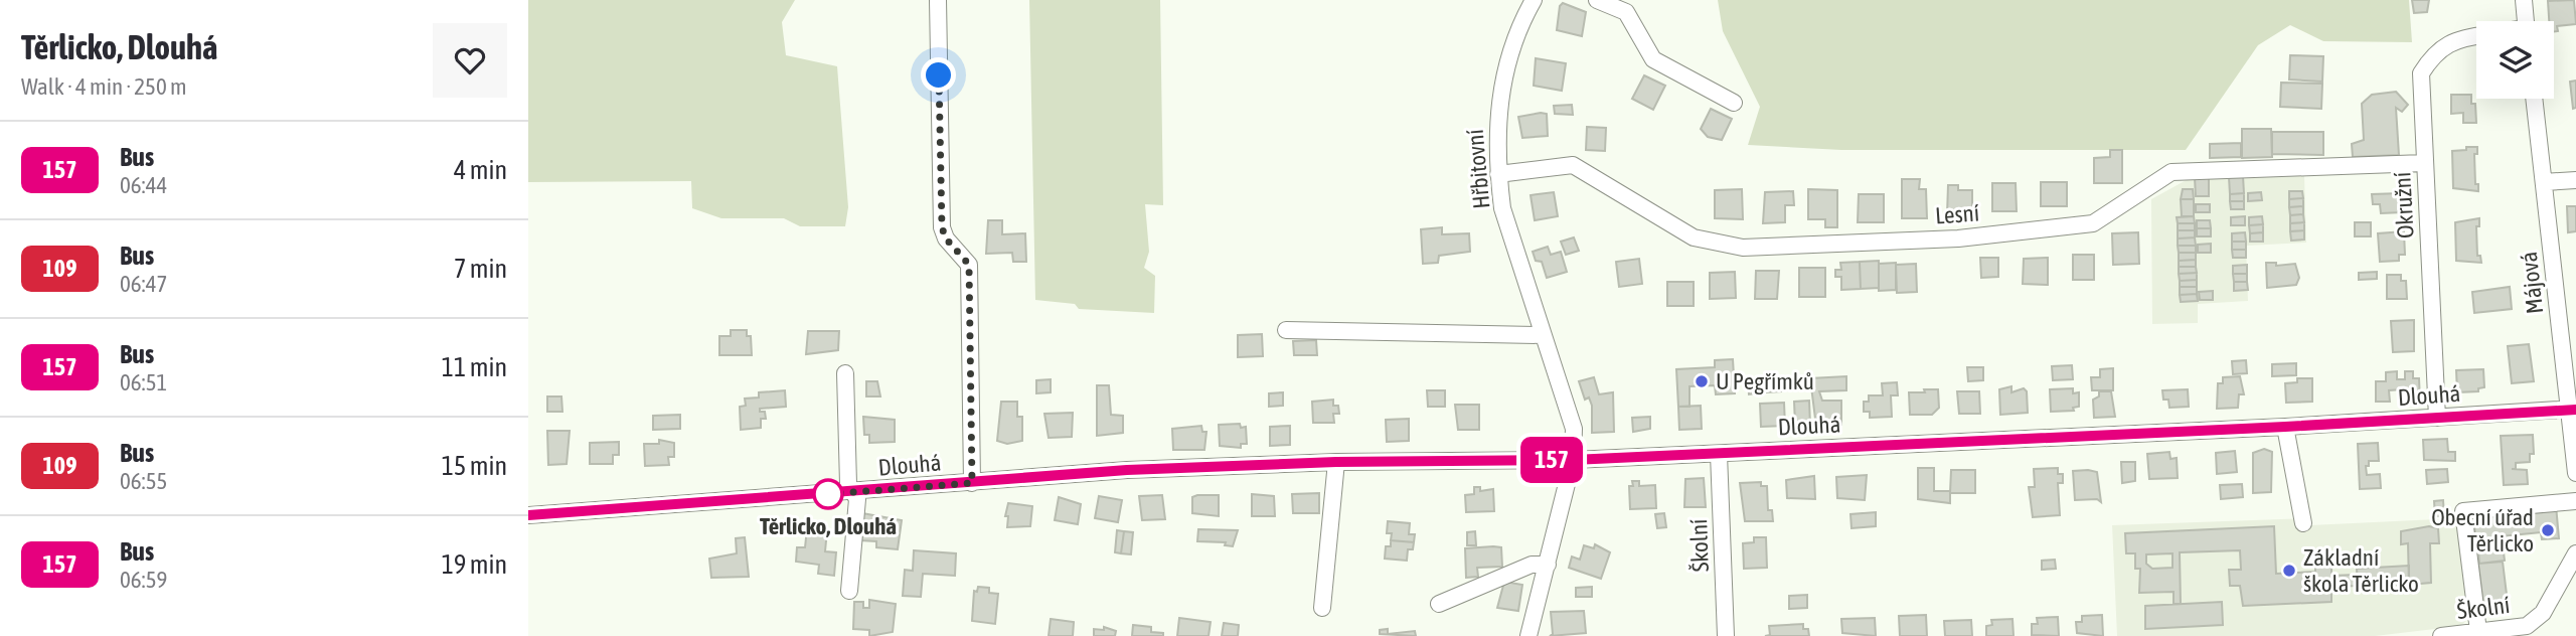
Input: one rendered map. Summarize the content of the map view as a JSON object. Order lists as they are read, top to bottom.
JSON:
{
  "streets": {
    "street": [
      "Hřbitovní",
      "Okružní",
      "Lesní",
      "Májová",
      "Dlouhá",
      "Školní"
    ]
  },
  "crossings": [
    ["Hřbitovní", "Lesní"],
    ["Hřbitovní", "Dlouhá"],
    ["Okružní", "Lesní"],
    ["Okružní", "Dlouhá"],
    ["Májová", "Dlouhá"],
    ["Dlouhá", "Školní"]
  ],
  "places": [
    "U Pegřímků",
    "Těrlicko, Dlouhá",
    "Obecní úřad Těrlicko",
    "Základní škola Těrlicko"
  ],
  "lines": ["bus line 157"],
  "page": {
    "heading": ["Těrlicko, Dlouhá", "Walk · 4 min · 250 m"],
    "on_map": "157",
    "list": [
      {
        "mark": "157",
        "name": "Bus",
        "note": "06:44",
        "value": "4 min"
      },
      {
        "mark": "109",
        "name": "Bus",
        "note": "06:47",
        "value": "7 min"
      },
      {
        "mark": "157",
        "name": "Bus",
        "note": "06:51",
        "value": "11 min"
      },
      {
        "mark": "109",
        "name": "Bus",
        "note": "06:55",
        "value": "15 min"
      },
      {
        "mark": "157",
        "name": "Bus",
        "note": "06:59",
        "value": "19 min"
      }
    ]
  }
}
